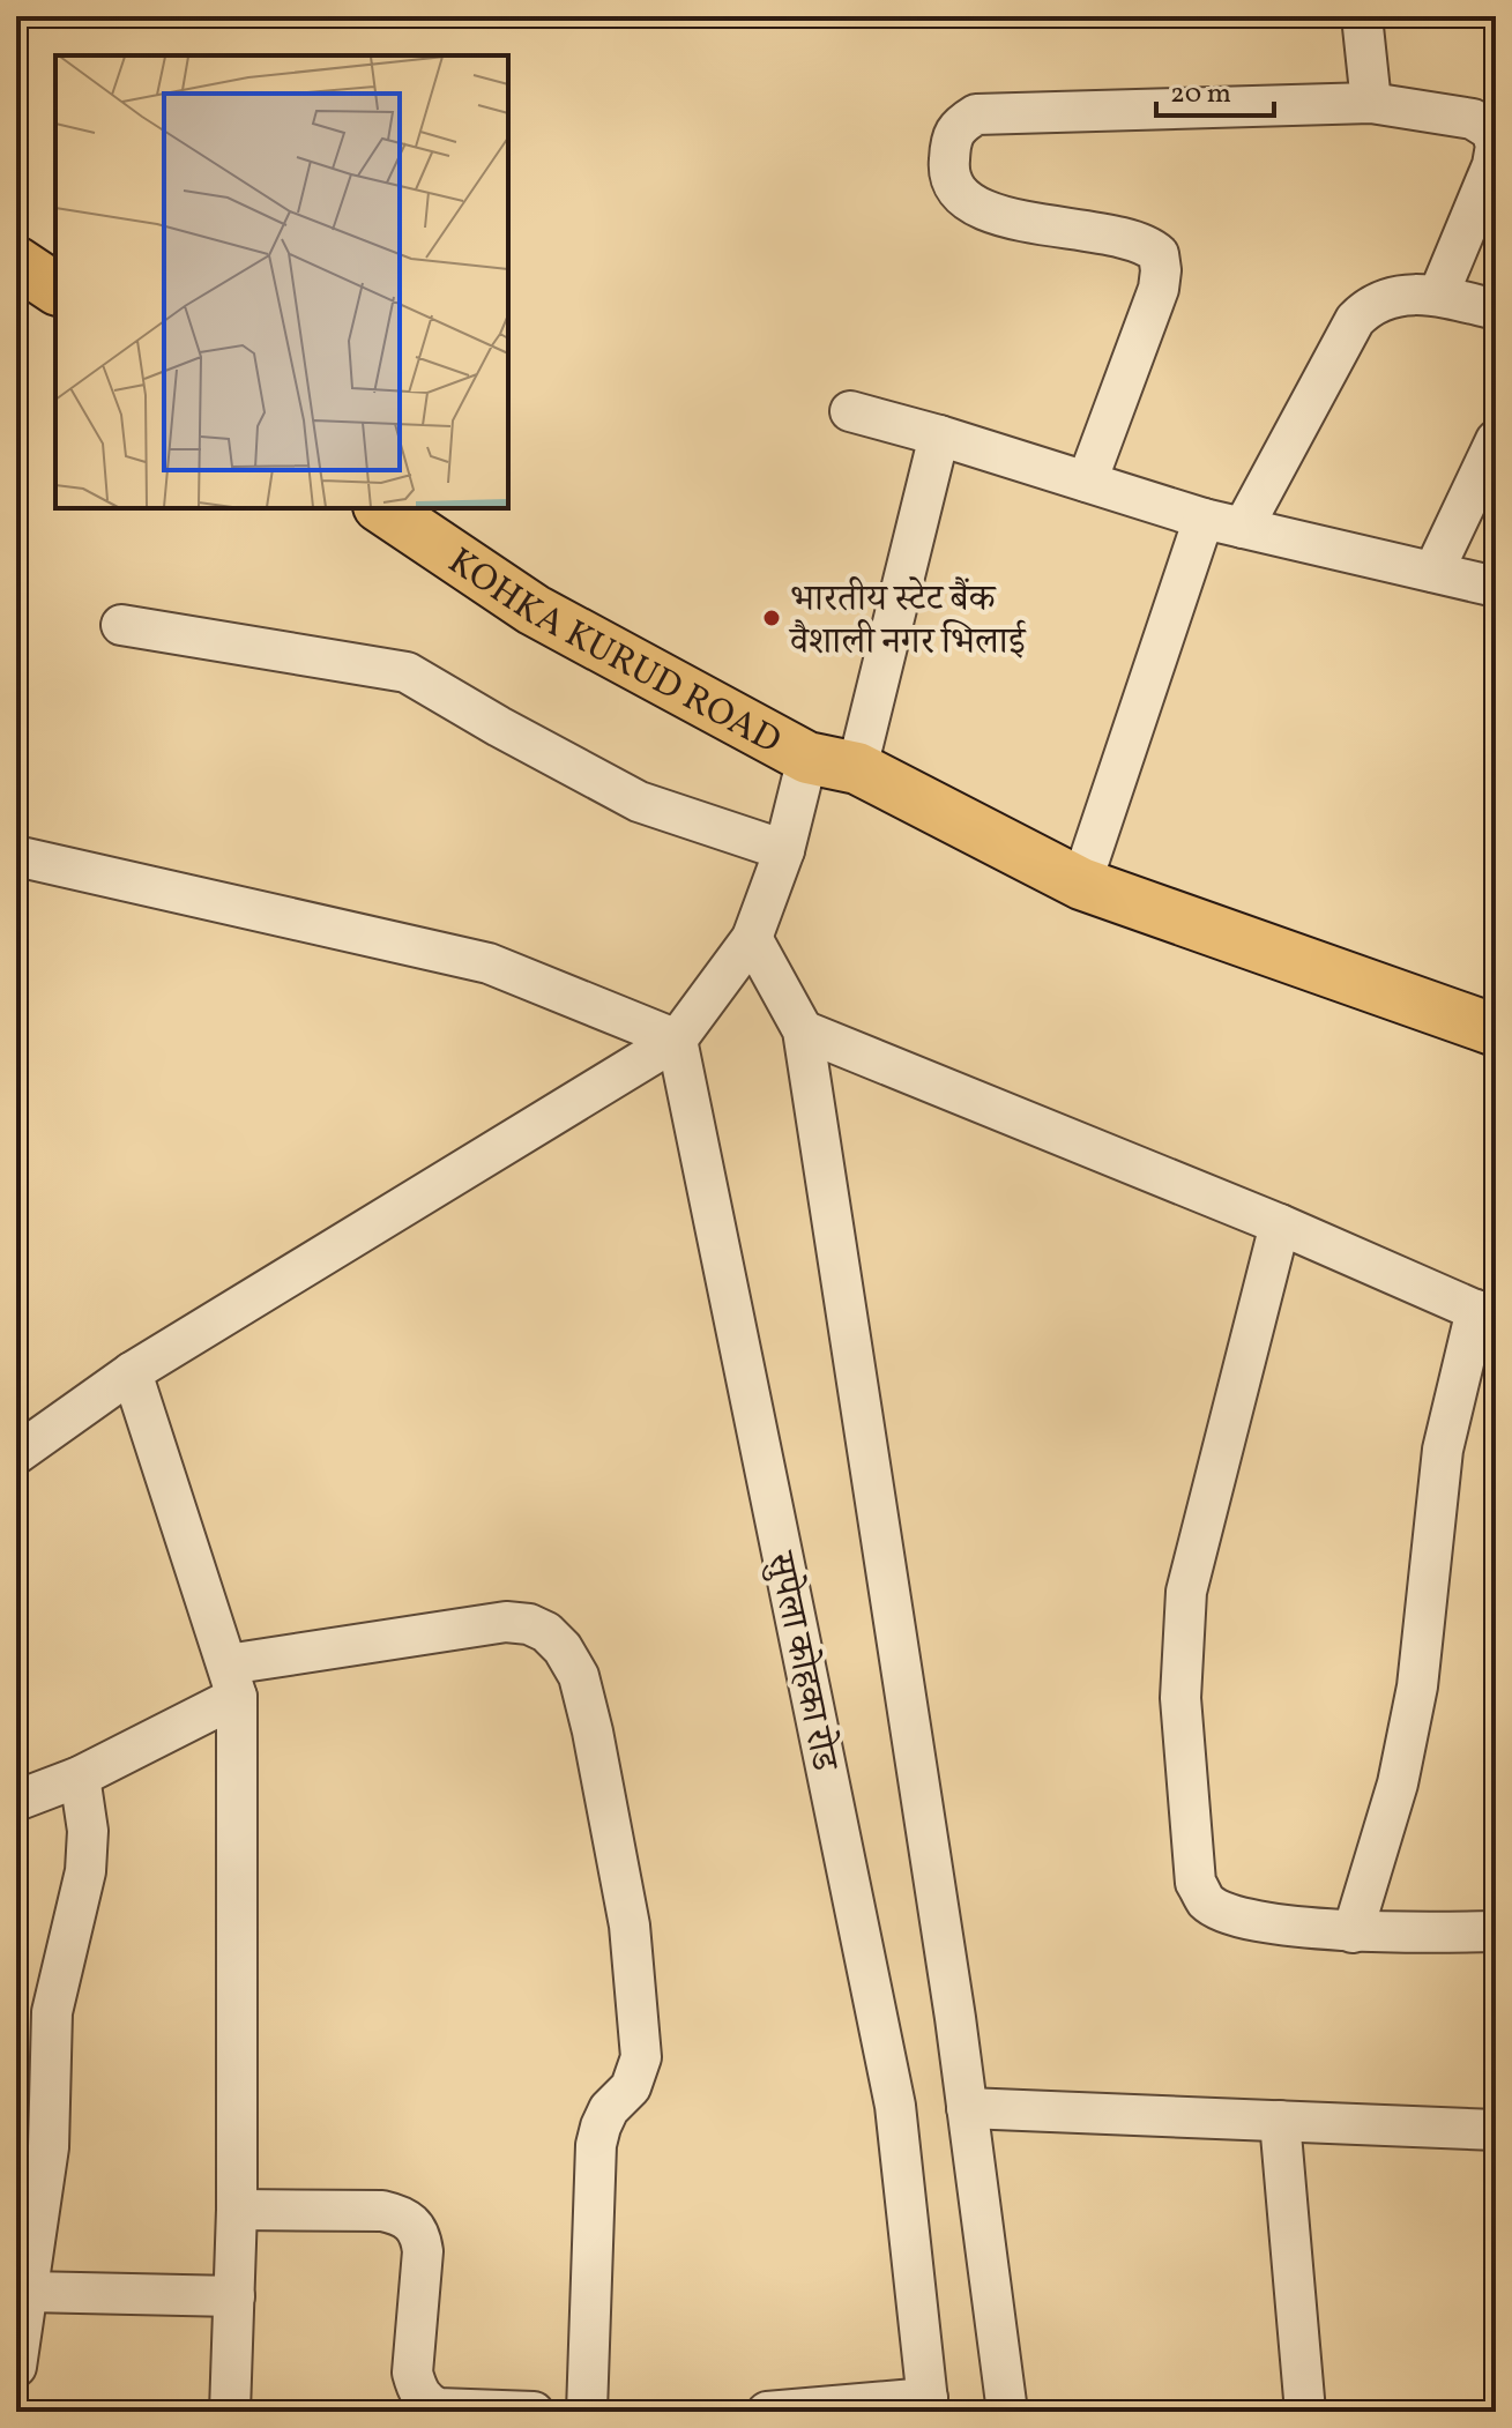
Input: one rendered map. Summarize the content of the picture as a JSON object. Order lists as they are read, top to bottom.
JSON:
{
  "streets": {
    "main road": ["KOHKA KURUD ROAD"],
    "street": ["सुपेला कोहका रोड"]
  },
  "places": ["भारतीय स्टेट बैंक वैशाली नगर भिलाई"],
  "scale_bar": "20 m"
}
